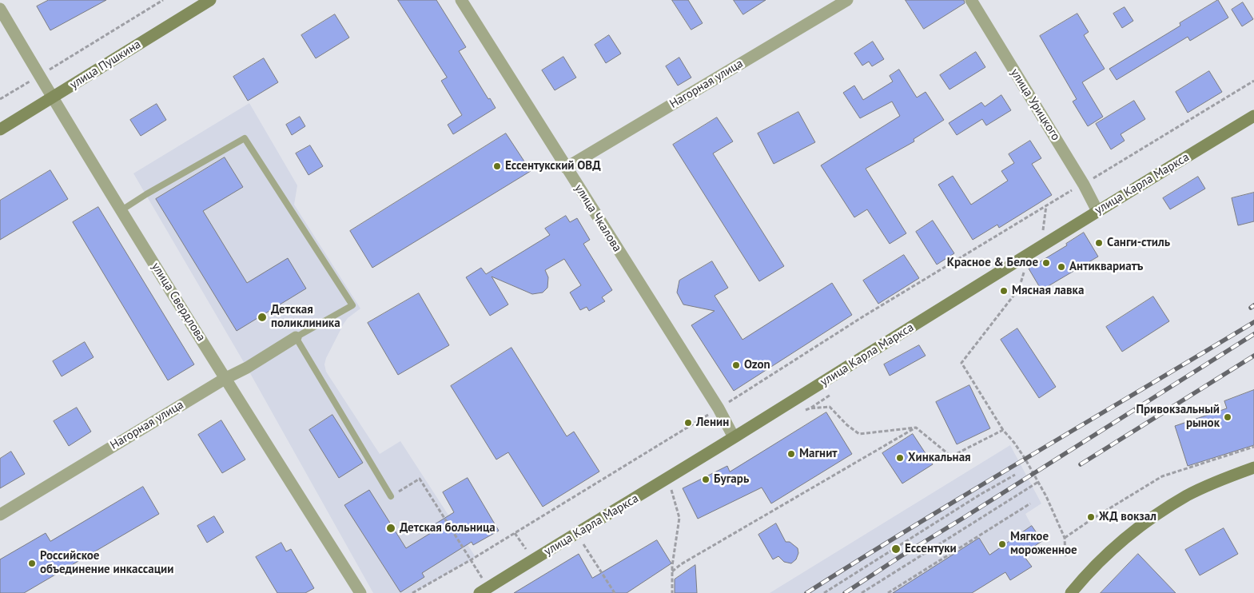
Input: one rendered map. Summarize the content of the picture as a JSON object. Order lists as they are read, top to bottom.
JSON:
{
  "streets": {
    "street": [
      "улица Пушкина",
      "Нагорная улица",
      "улица Урицкого",
      "улица Карла Маркса",
      "улица Чкалова",
      "улица Свердлова"
    ]
  },
  "crossings": [
    ["улица Пушкина", "улица Свердлова"],
    ["Нагорная улица", "улица Чкалова"],
    ["Нагорная улица", "улица Свердлова"],
    ["улица Урицкого", "улица Карла Маркса"],
    ["улица Карла Маркса", "улица Чкалова"]
  ],
  "places": [
    "Ессентукский ОВД",
    "Санги-стиль",
    "Красное & Белое",
    "Антиквариатъ",
    "Мясная лавка",
    "Детская поликлиника",
    "Ozon",
    "Привокзальный рынок",
    "Ленин",
    "Магнит",
    "Хинкальная",
    "Бугарь",
    "ЖД вокзал",
    "Детская больница",
    "Мягкое мороженное",
    "Ессентуки",
    "Российское объединение инкассации"
  ]
}
